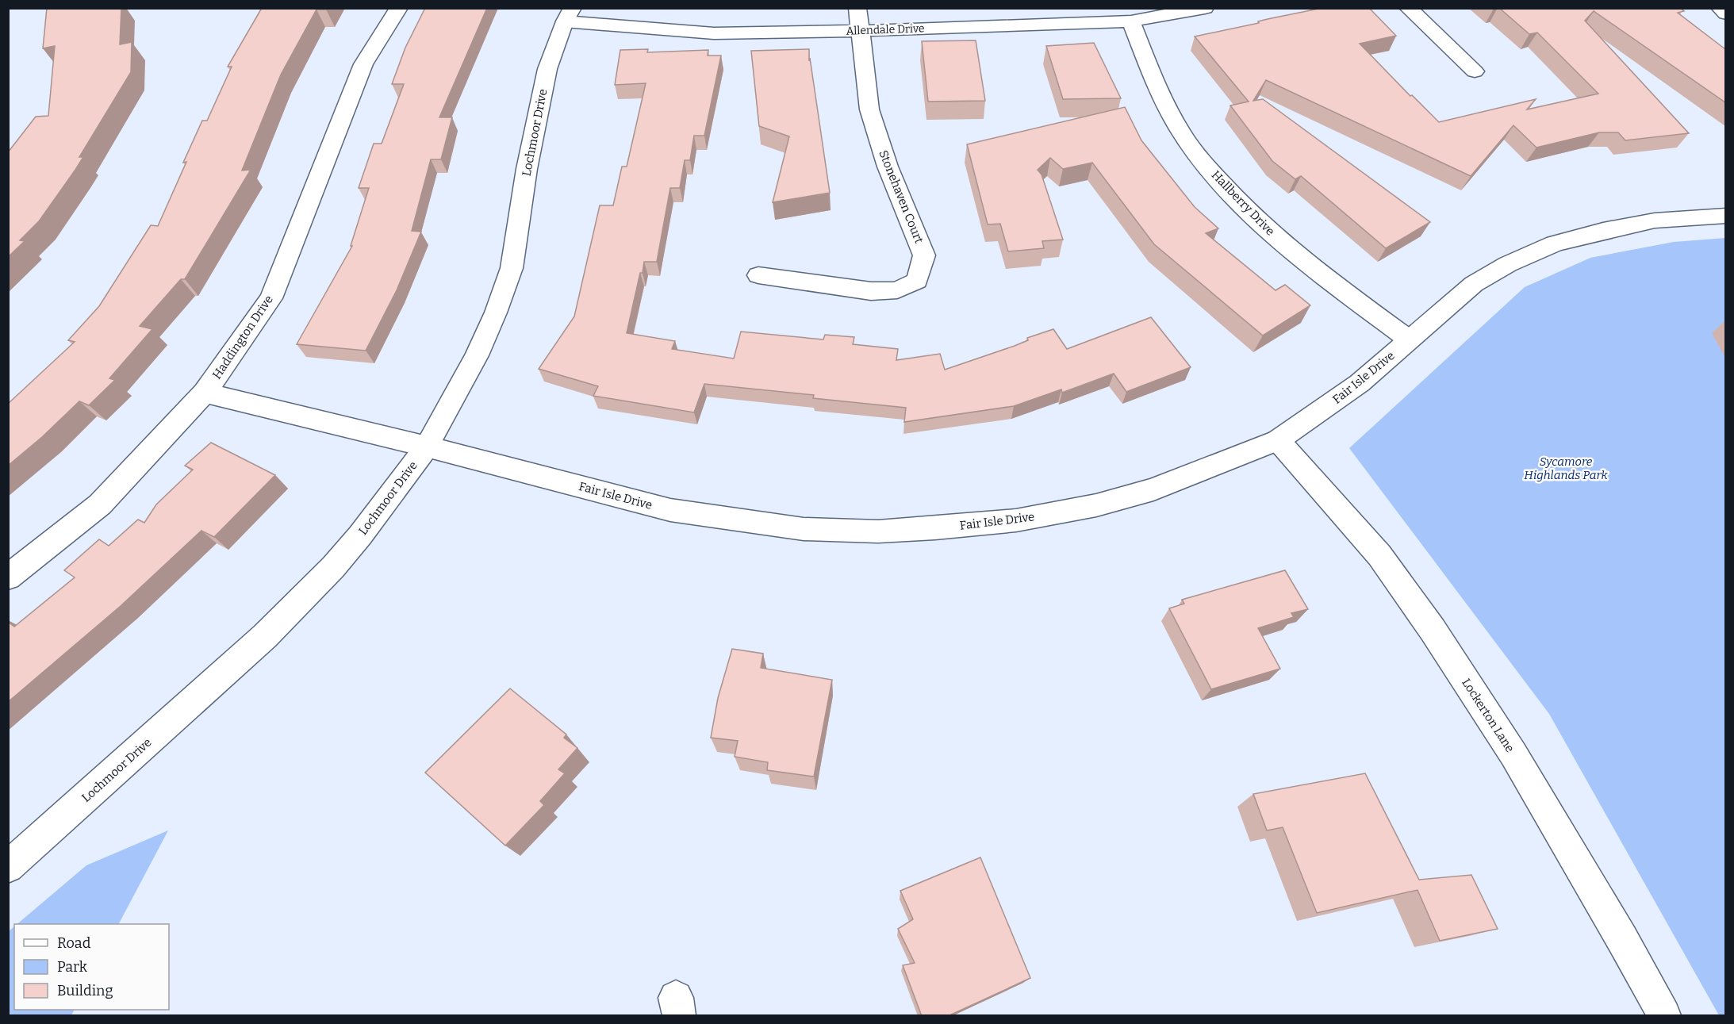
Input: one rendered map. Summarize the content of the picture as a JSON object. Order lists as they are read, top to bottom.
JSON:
{
  "streets": {
    "street": [
      "Allendale Drive",
      "Lochmoor Drive",
      "Stonehaven Court",
      "Hallberry Drive",
      "Haddington Drive",
      "Fair Isle Drive",
      "Lockerton Lane"
    ]
  },
  "crossings": [
    ["Allendale Drive", "Lochmoor Drive"],
    ["Allendale Drive", "Stonehaven Court"],
    ["Allendale Drive", "Hallberry Drive"],
    ["Lochmoor Drive", "Fair Isle Drive"],
    ["Hallberry Drive", "Fair Isle Drive"],
    ["Haddington Drive", "Fair Isle Drive"],
    ["Fair Isle Drive", "Lockerton Lane"]
  ],
  "parks": ["Sycamore Highlands Park"],
  "legend": ["Road", "Park", "Building"]
}
